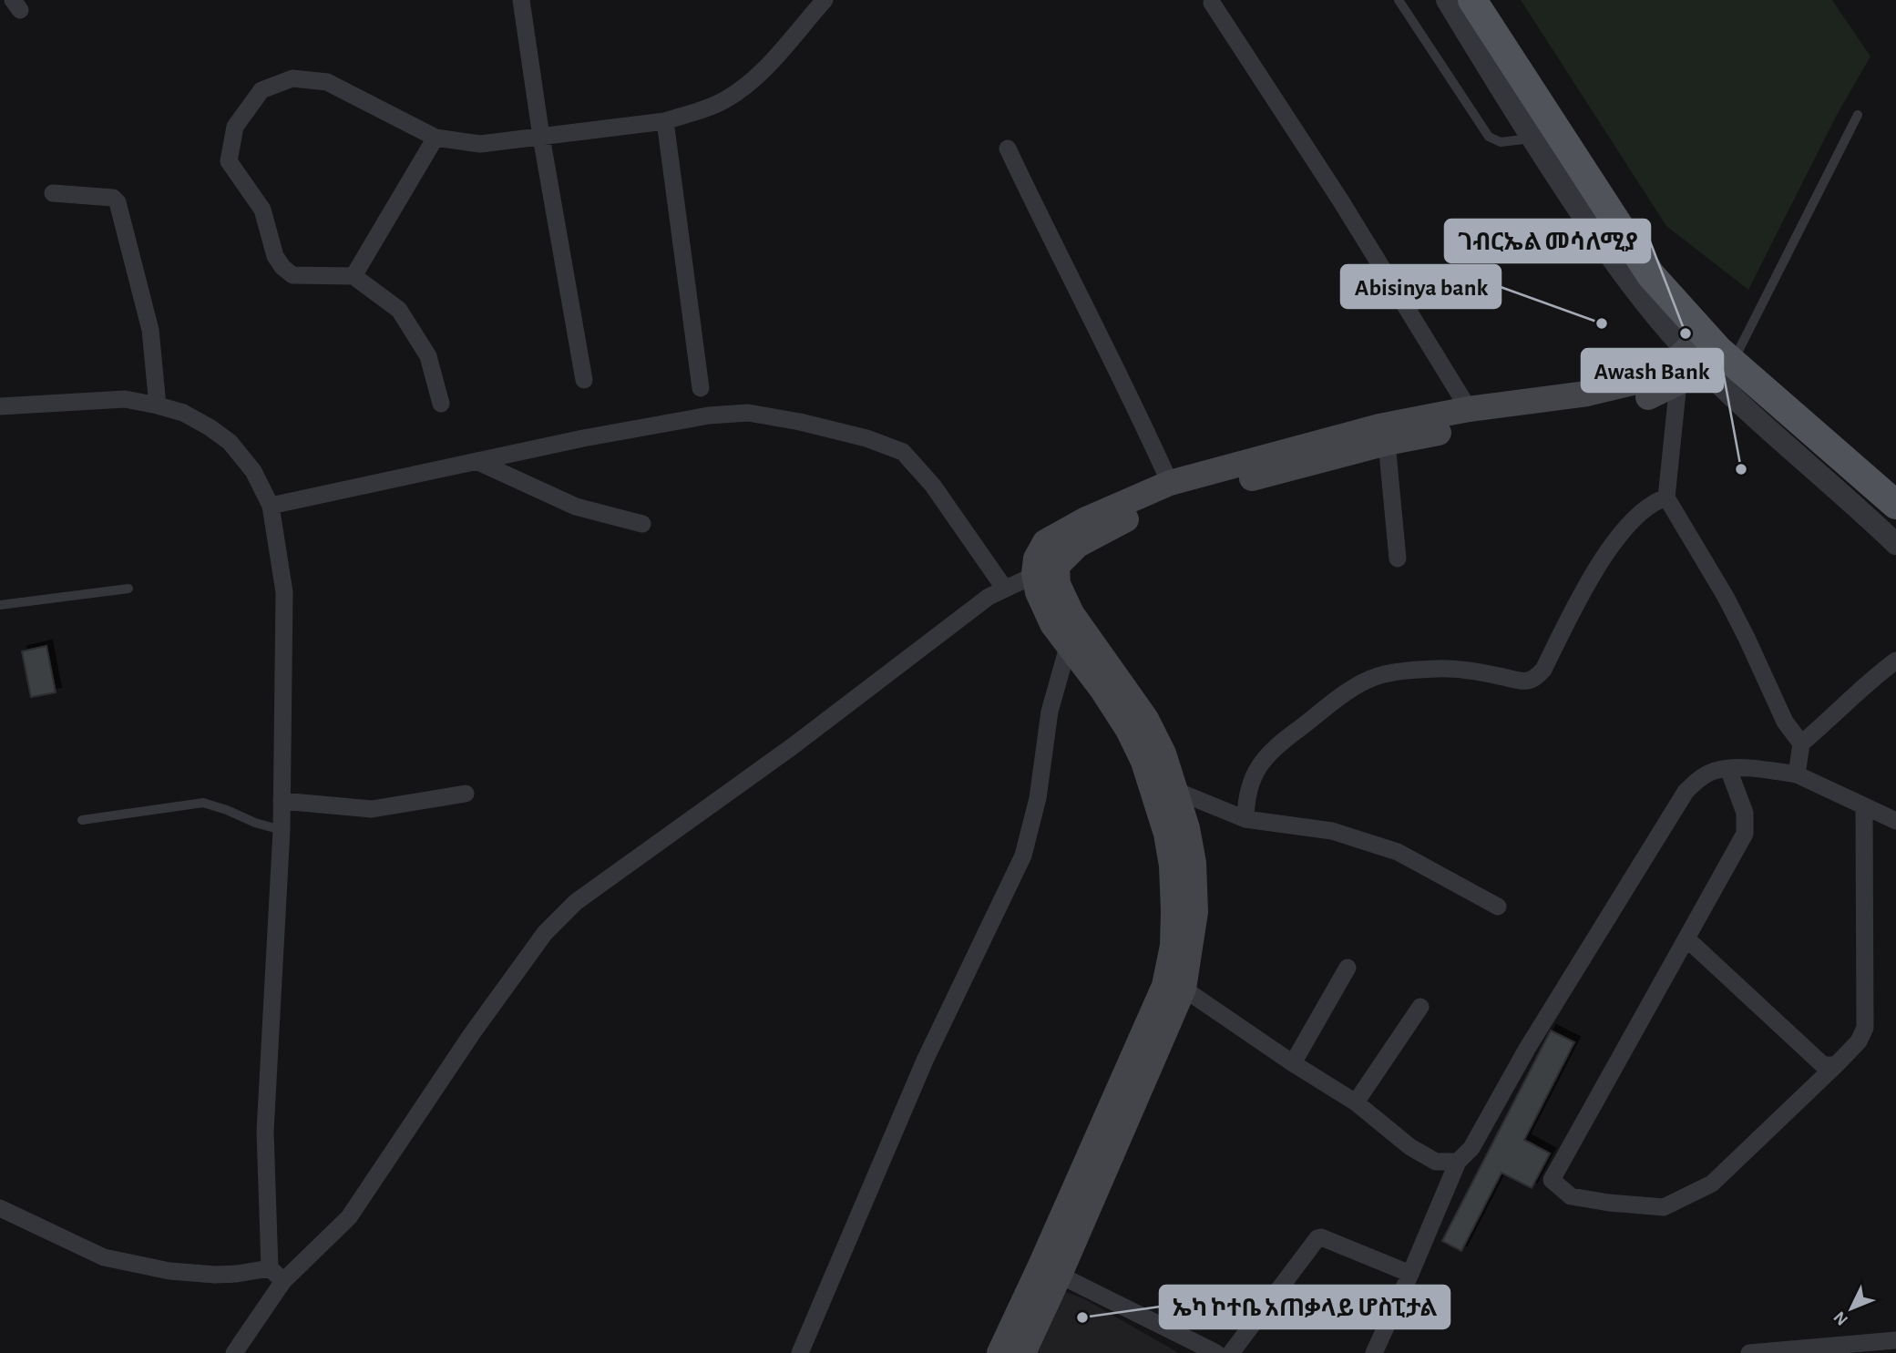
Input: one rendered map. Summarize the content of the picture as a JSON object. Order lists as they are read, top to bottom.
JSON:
{
  "places": [
    "Abisinya bank",
    "ገብርኤል መሳለሚያ",
    "Awash Bank",
    "ኤካ ኮተቤ አጠቃላይ ሆስፒታል"
  ],
  "north": "bottom left"
}
